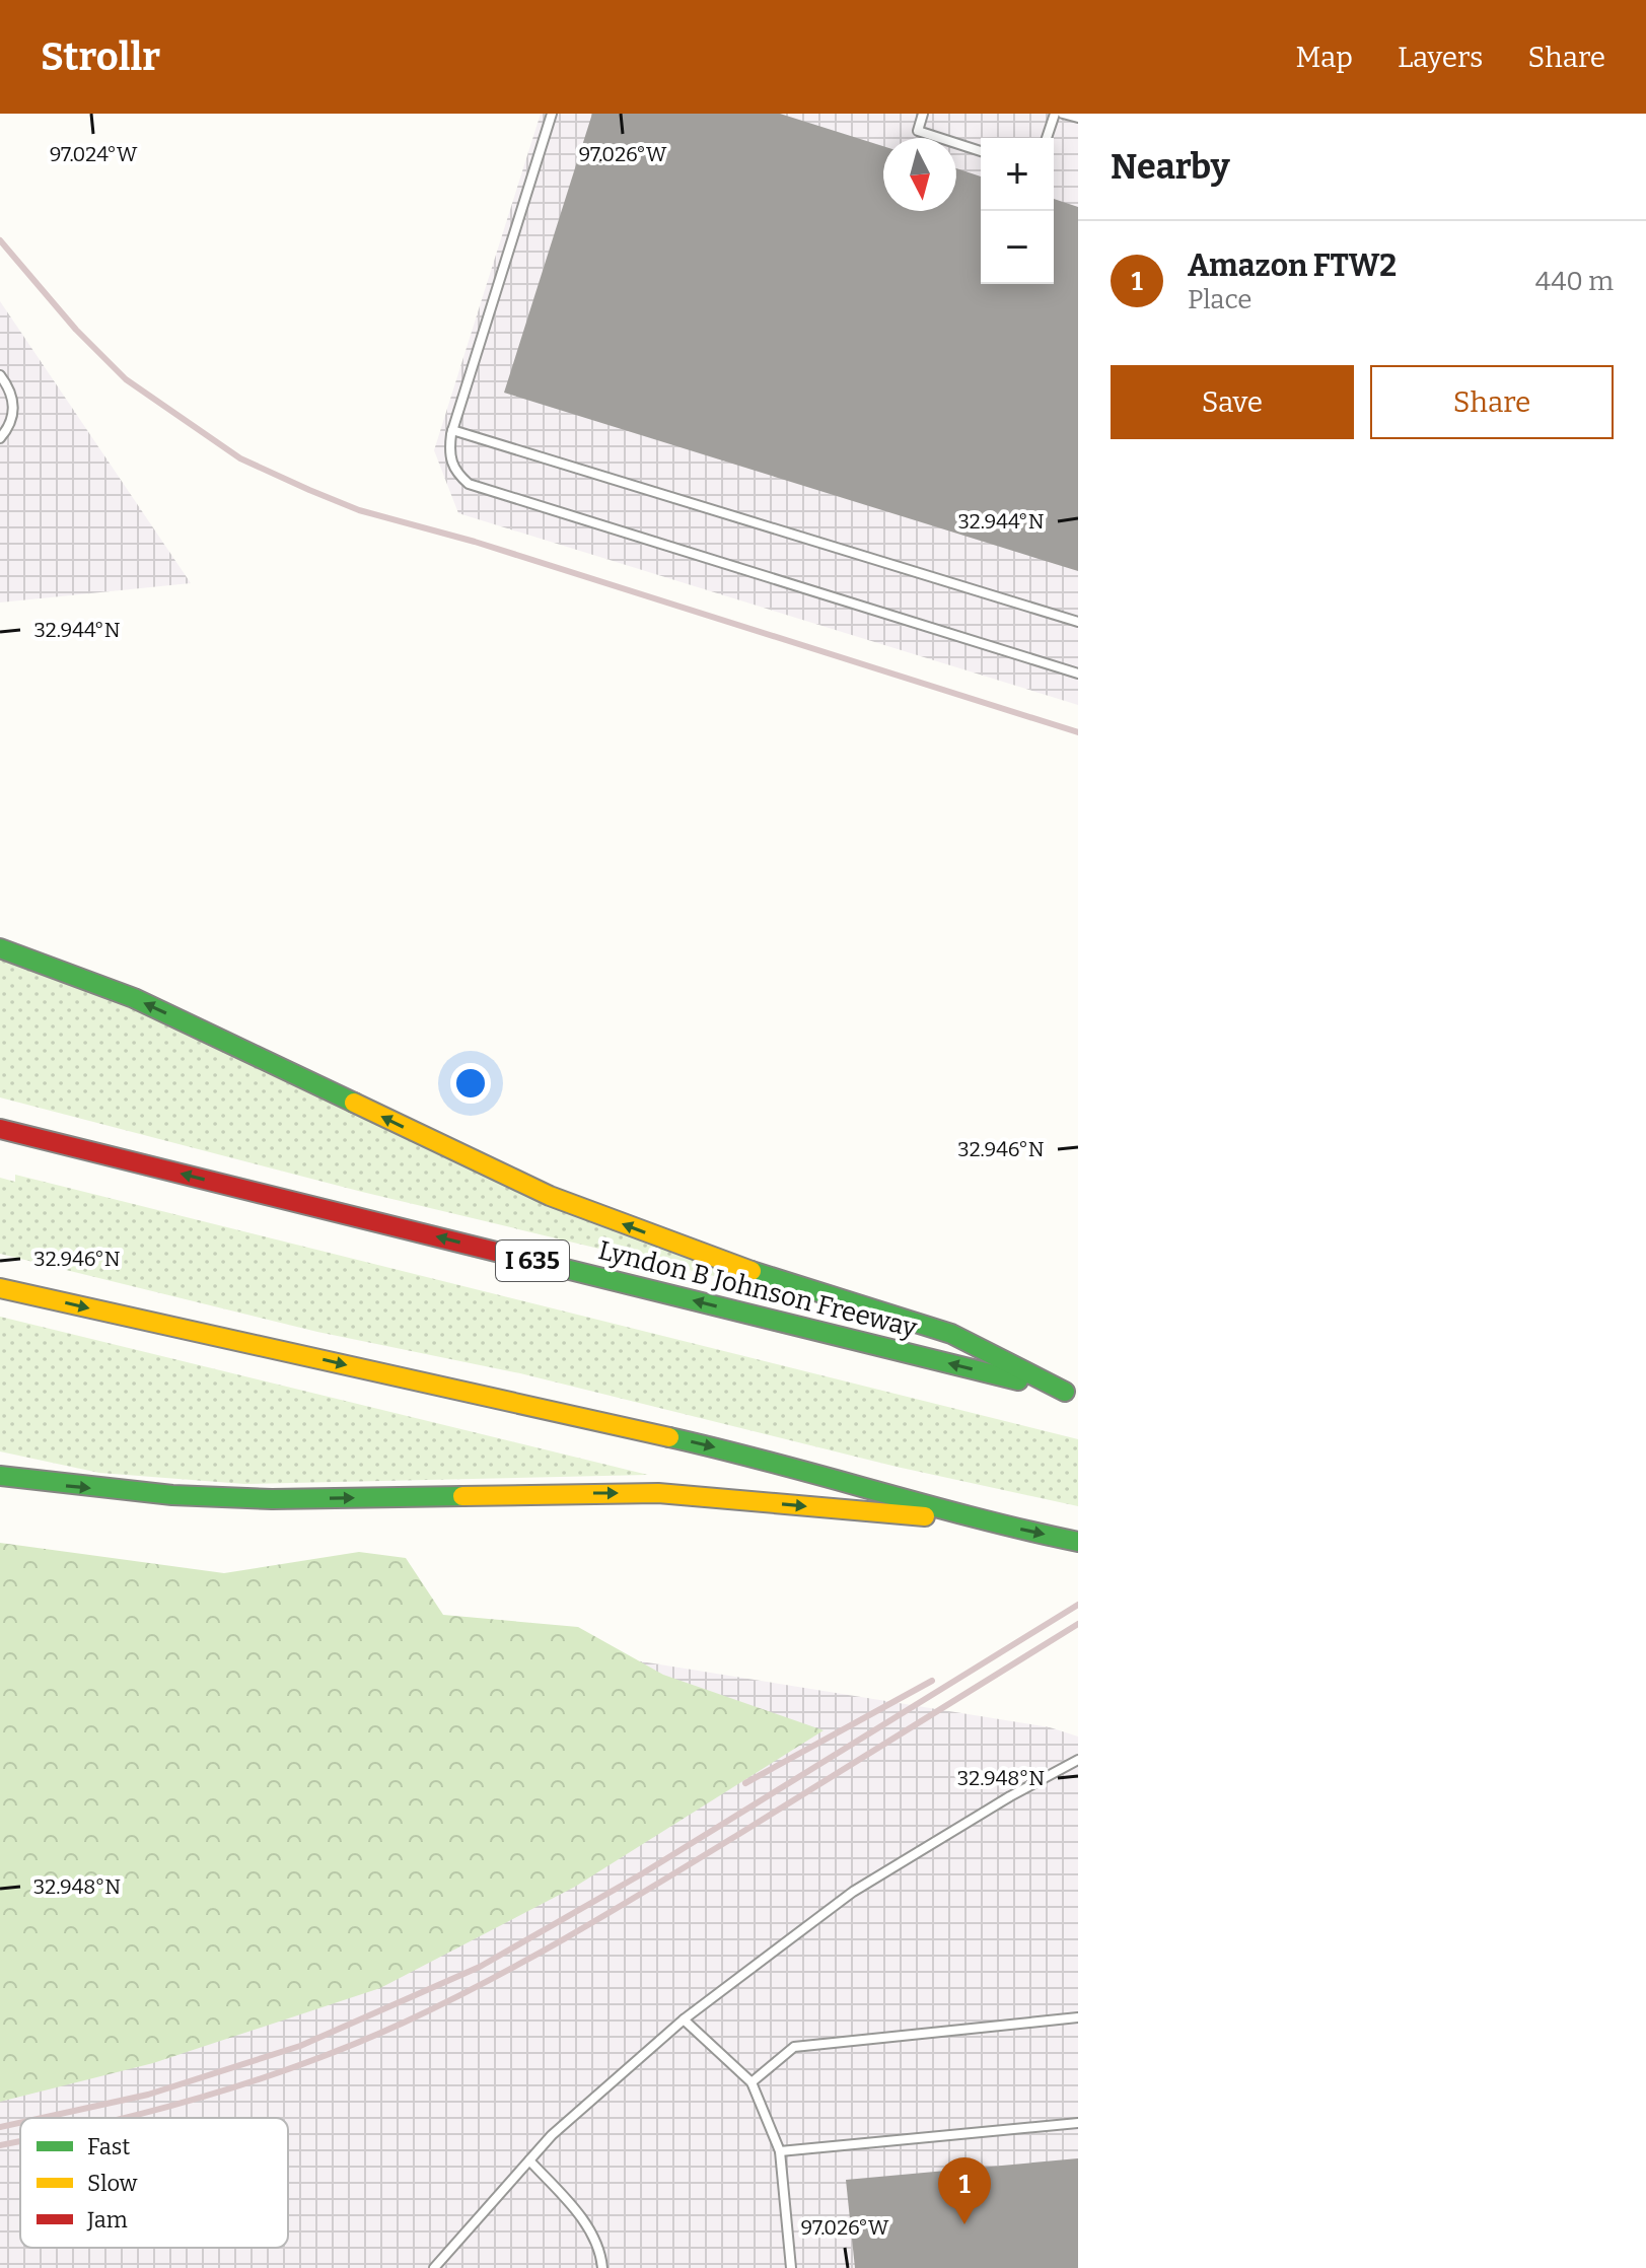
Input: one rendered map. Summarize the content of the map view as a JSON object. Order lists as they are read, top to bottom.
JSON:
{
  "streets": {
    "highway": ["I 635", "Lyndon B Johnson Freeway"]
  },
  "legend": ["Fast", "Slow", "Jam"],
  "north": "bottom",
  "page": {
    "header": "Strollr",
    "nav": ["Map", "Layers", "Share"],
    "heading": "Nearby",
    "map_buttons": ["+", "−"],
    "list": [
      {
        "mark": "1",
        "name": "Amazon FTW2",
        "note": "Place",
        "value": "440 m"
      }
    ],
    "buttons": ["Save", "Share"],
    "pins": "1"
  },
  "coordinates": [
    "97.024°W",
    "97.026°W",
    "32.944°N",
    "32.946°N",
    "32.948°N"
  ]
}
